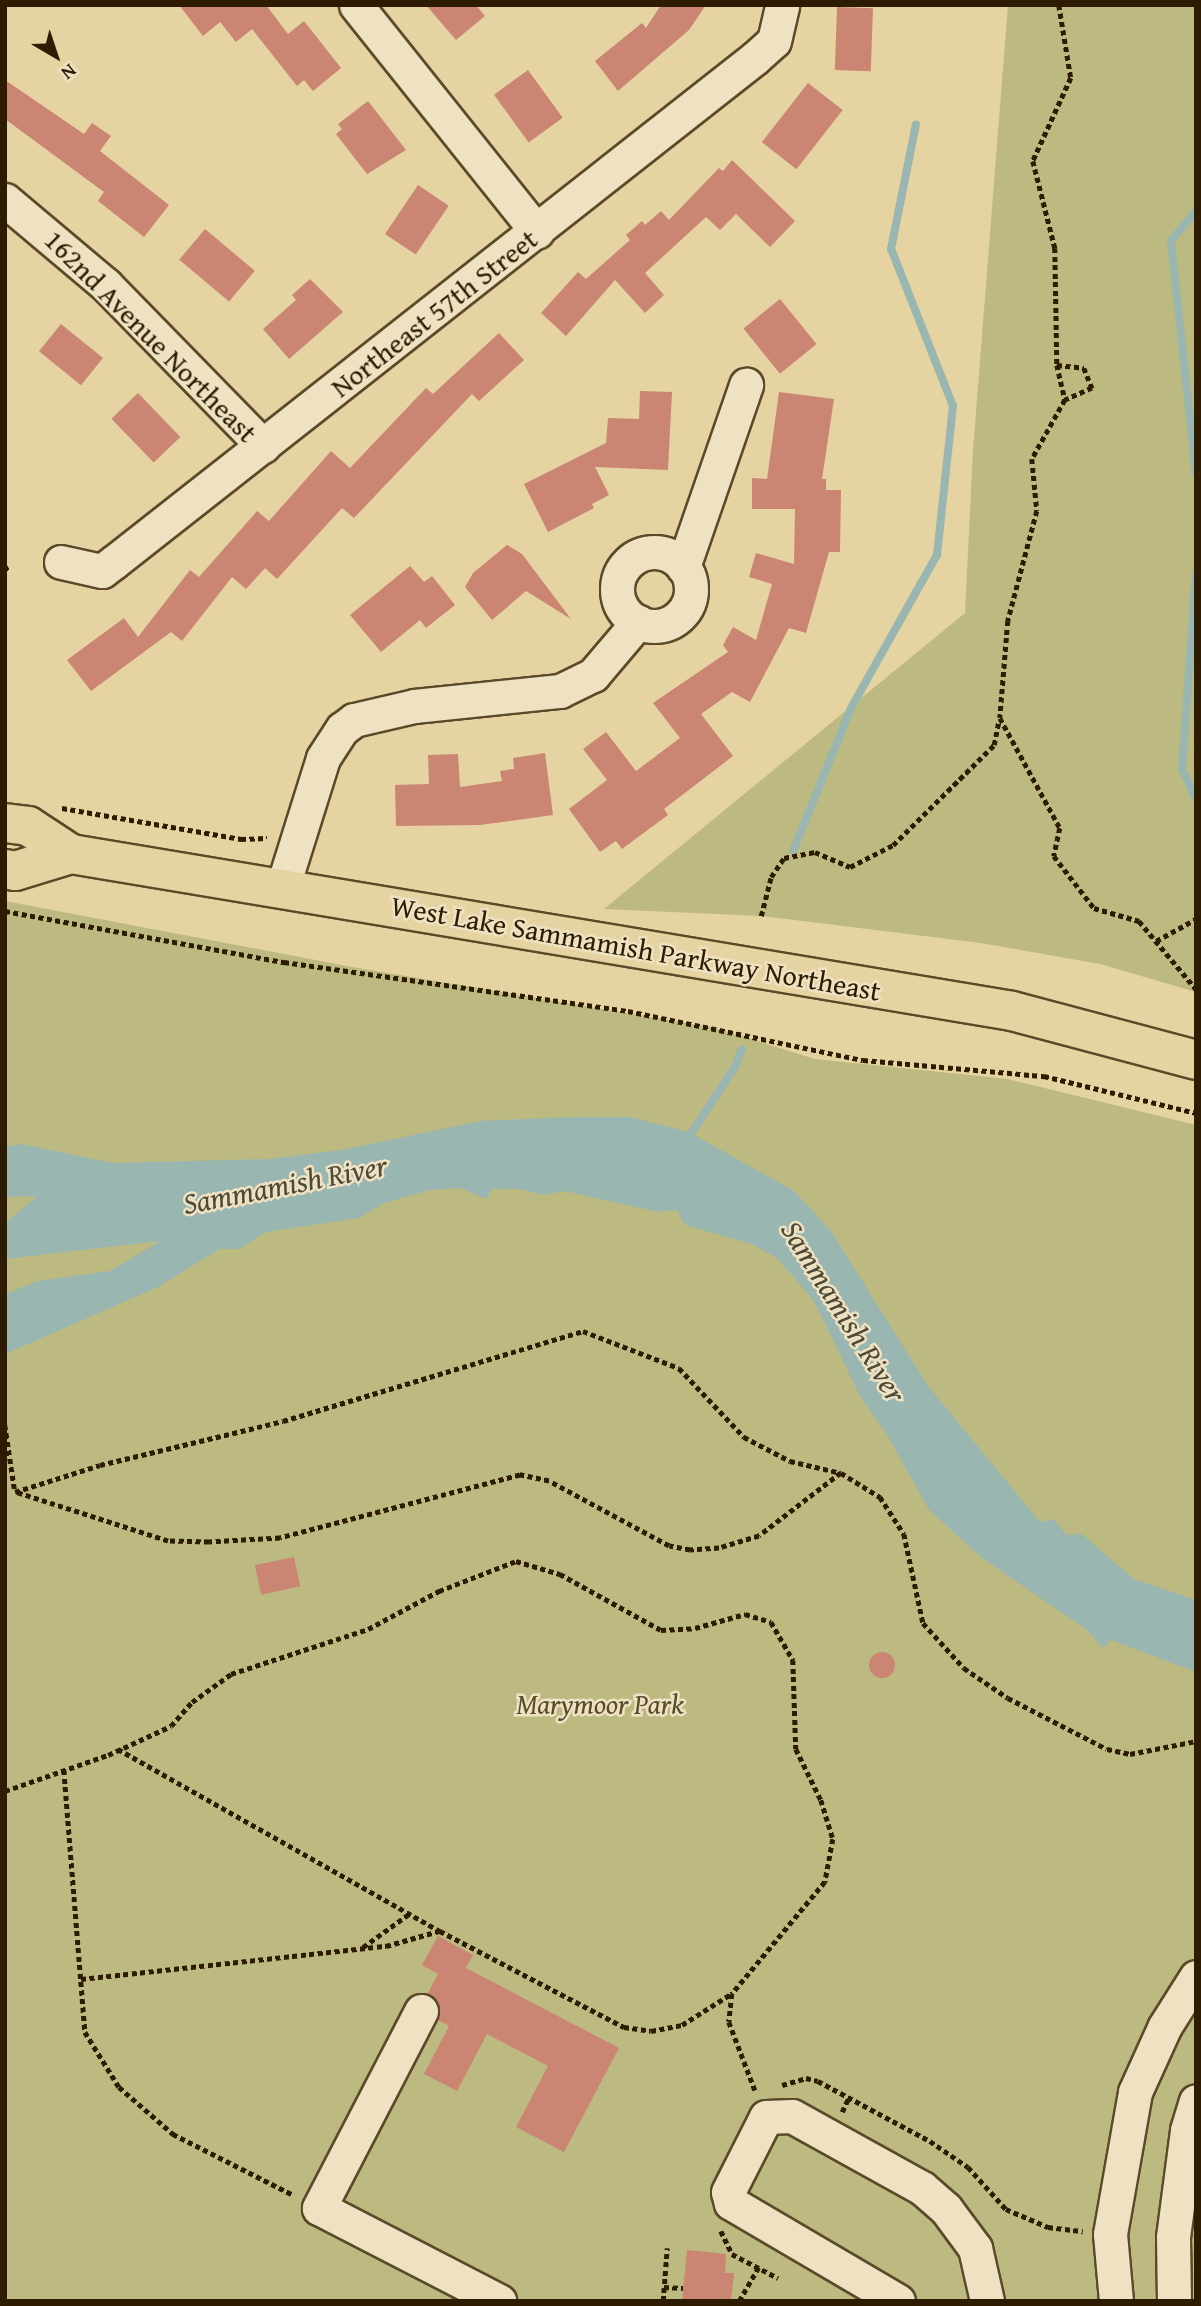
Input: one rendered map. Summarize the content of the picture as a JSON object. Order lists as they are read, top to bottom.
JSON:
{
  "streets": {
    "main road": ["West Lake Sammamish Parkway Northeast"],
    "street": ["Northeast 57th Street", "162nd Avenue Northeast"]
  },
  "crossings": [
    ["Northeast 57th Street", "162nd Avenue Northeast"]
  ],
  "water": ["Sammamish River"],
  "parks": ["Marymoor Park"],
  "north": "bottom right"
}
